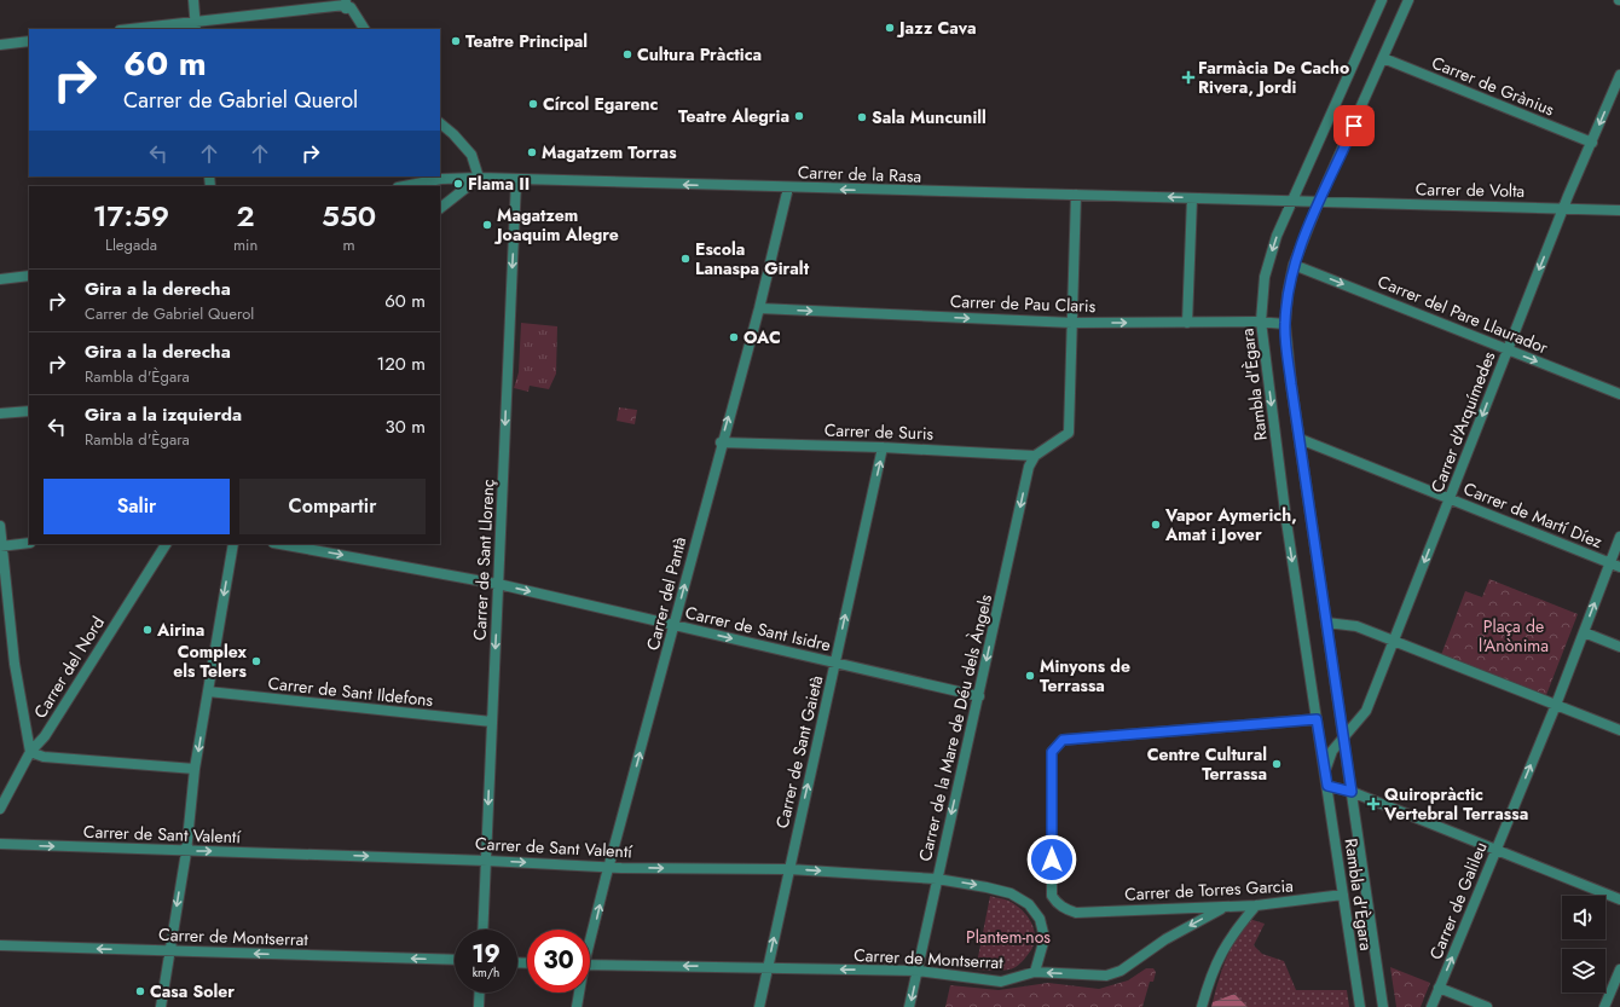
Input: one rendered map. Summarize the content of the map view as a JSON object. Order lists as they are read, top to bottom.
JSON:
{
  "streets": {
    "street": [
      "Carrer de Grànius",
      "Carrer de la Rasa",
      "Carrer de Volta",
      "Carrer de Pau Claris",
      "Carrer del Pare Llaurador",
      "Rambla d'Ègara",
      "Carrer d'Arquímedes",
      "Carrer de Suris",
      "Carrer de Martí Díez",
      "Carrer de Sant Llorenç",
      "Carrer del Pantà",
      "Carrer de Sant Isidre",
      "Carrer del Nord",
      "Carrer de Sant Ildefons",
      "Carrer de la Mare de Déu dels Àngels",
      "Carrer de Sant Gaietà",
      "Carrer de Sant Valentí",
      "Carrer de Torres Garcia",
      "Carrer de Galileu",
      "Carrer de Montserrat"
    ]
  },
  "crossings": [
    ["Carrer de Grànius", "Rambla d'Ègara"],
    ["Carrer de Grànius", "Carrer d'Arquímedes"],
    ["Carrer de la Rasa", "Rambla d'Ègara"],
    ["Carrer de la Rasa", "Carrer de Sant Llorenç"],
    ["Carrer de la Rasa", "Carrer del Pantà"],
    ["Carrer de Volta", "Rambla d'Ègara"],
    ["Carrer de Volta", "Carrer d'Arquímedes"],
    ["Carrer de Pau Claris", "Rambla d'Ègara"],
    ["Carrer de Pau Claris", "Carrer del Pantà"],
    ["Carrer del Pare Llaurador", "Rambla d'Ègara"],
    ["Carrer del Pare Llaurador", "Carrer d'Arquímedes"],
    ["Rambla d'Ègara", "Carrer d'Arquímedes"],
    ["Rambla d'Ègara", "Carrer de Martí Díez"],
    ["Rambla d'Ègara", "Carrer de Torres Garcia"],
    ["Carrer d'Arquímedes", "Carrer de Martí Díez"],
    ["Carrer de Suris", "Carrer del Pantà"],
    ["Carrer de Suris", "Carrer de la Mare de Déu dels Àngels"],
    ["Carrer de Suris", "Carrer de Sant Gaietà"],
    ["Carrer de Martí Díez", "Carrer de Galileu"],
    ["Carrer de Sant Llorenç", "Carrer de Sant Isidre"],
    ["Carrer de Sant Llorenç", "Carrer de Sant Ildefons"],
    ["Carrer de Sant Llorenç", "Carrer de Sant Valentí"],
    ["Carrer del Pantà", "Carrer de Sant Isidre"],
    ["Carrer del Pantà", "Carrer de Sant Valentí"],
    ["Carrer de Sant Isidre", "Carrer de la Mare de Déu dels Àngels"],
    ["Carrer de Sant Isidre", "Carrer de Sant Gaietà"],
    ["Carrer de la Mare de Déu dels Àngels", "Carrer de Sant Valentí"],
    ["Carrer de la Mare de Déu dels Àngels", "Carrer de Montserrat"],
    ["Carrer de Sant Gaietà", "Carrer de Sant Valentí"],
    ["Carrer de Sant Gaietà", "Carrer de Montserrat"],
    ["Carrer de Sant Valentí", "Carrer de Montserrat"],
    ["Carrer de Torres Garcia", "Carrer de Montserrat"]
  ],
  "one_way": [
    "Carrer de la Rasa",
    "Carrer de Pau Claris",
    "Carrer del Pare Llaurador",
    "Carrer d'Arquímedes",
    "Carrer de Sant Llorenç",
    "Carrer del Pantà",
    "Carrer de Sant Isidre",
    "Carrer de la Mare de Déu dels Àngels",
    "Carrer de Sant Gaietà",
    "Carrer de Sant Valentí",
    "Carrer de Galileu",
    "Carrer de Montserrat"
  ],
  "parks": ["Plaça de l'Anònima", "Plantem-nos"],
  "places": {
    "other": [
      "Jazz Cava",
      "Teatre Principal",
      "Cultura Pràctica",
      "Círcol Egarenc",
      "Teatre Alegria",
      "Sala Muncunill",
      "Magatzem Torras",
      "Flama II",
      "Magatzem Joaquim Alegre",
      "Escola Lanaspa Giralt",
      "OAC",
      "Vapor Aymerich, Amat i Jover",
      "Airina",
      "Complex els Telers",
      "Minyons de Terrassa",
      "Centre Cultural Terrassa",
      "Casa Soler"
    ],
    "health": ["Farmàcia De Cacho Rivera, Jordi", "Quiropràctic Vertebral Terrassa"]
  },
  "page": {
    "turn": ["60 m", "Carrer de Gabriel Querol"],
    "eta": [
      "17:59",
      "Llegada",
      "2",
      "min",
      "550",
      "m"
    ],
    "list": [
      {
        "name": "Gira a la derecha",
        "note": "Carrer de Gabriel Querol",
        "value": "60 m"
      },
      {
        "name": "Gira a la derecha",
        "note": "Rambla d'Ègara",
        "value": "120 m"
      },
      {
        "name": "Gira a la izquierda",
        "note": "Rambla d'Ègara",
        "value": "30 m"
      }
    ],
    "buttons": ["Salir", "Compartir"],
    "speed": "19 km/h",
    "limit": "30"
  }
}
